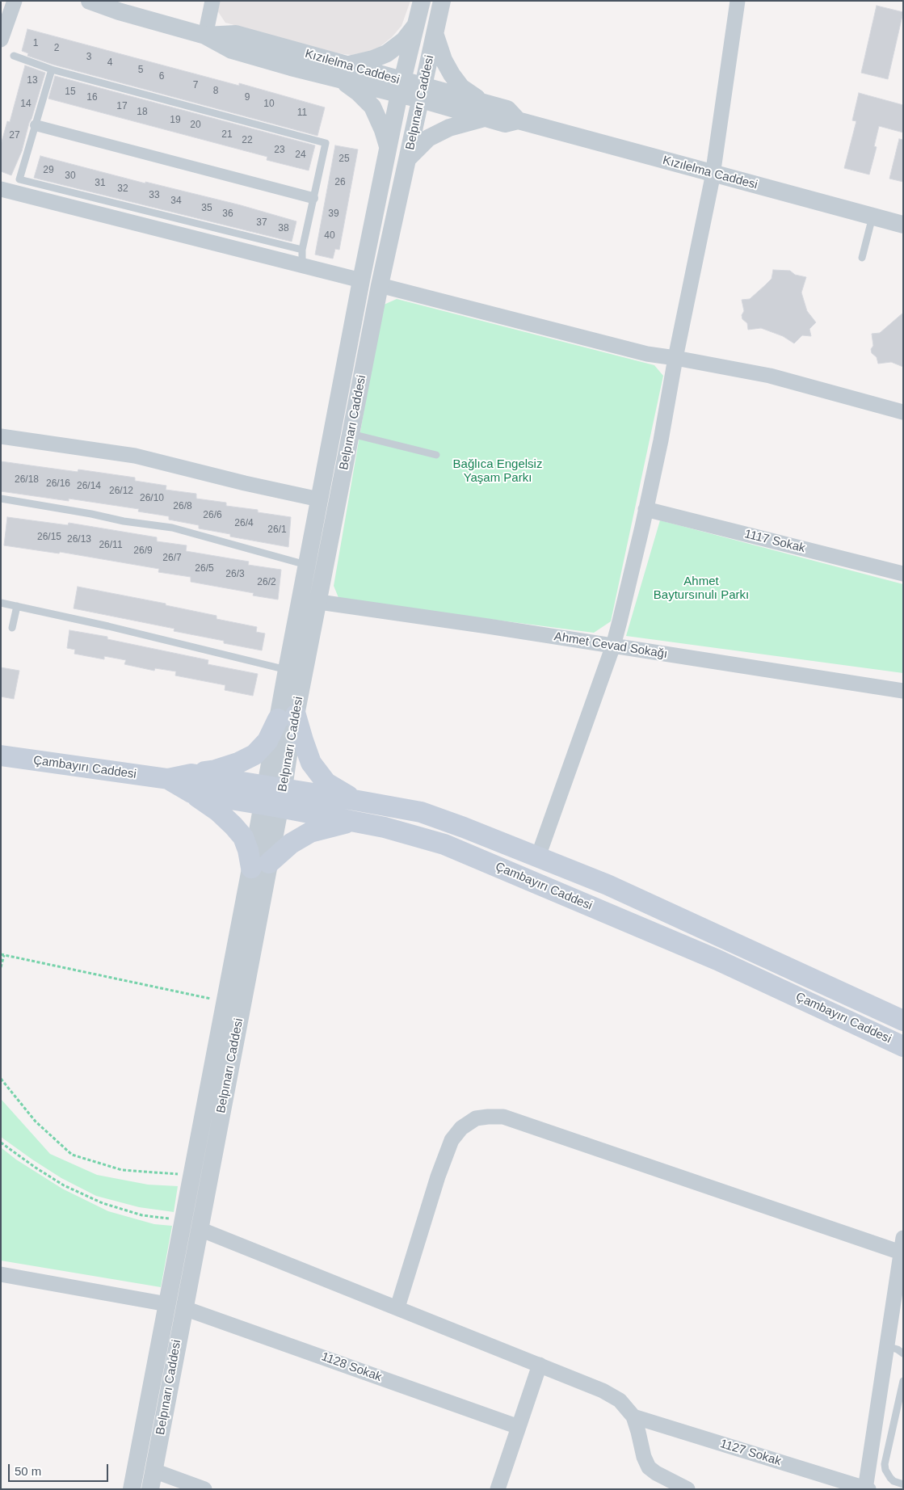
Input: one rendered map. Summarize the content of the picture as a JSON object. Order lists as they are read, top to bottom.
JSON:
{
  "streets": {
    "main road": ["Çambayırı Caddesi"],
    "street": [
      "Kızılelma Caddesi",
      "Belpınarı Caddesi",
      "1117 Sokak",
      "Ahmet Cevad Sokağı",
      "1128 Sokak",
      "1127 Sokak"
    ]
  },
  "crossings": [
    ["Kızılelma Caddesi", "Belpınarı Caddesi"],
    ["Belpınarı Caddesi", "Ahmet Cevad Sokağı"],
    ["Belpınarı Caddesi", "Çambayırı Caddesi"],
    ["Belpınarı Caddesi", "1128 Sokak"]
  ],
  "parks": ["Bağlıca Engelsiz Yaşam Parkı", "Ahmet Baytursınulı Parkı"],
  "house_numbers": [
    "1",
    "2",
    "3",
    "4",
    "5",
    "6",
    "13",
    "7",
    "8",
    "15",
    "16",
    "9",
    "14",
    "10",
    "17",
    "18",
    "11",
    "19",
    "20",
    "21",
    "27",
    "22",
    "23",
    "24",
    "25",
    "29",
    "30",
    "26",
    "31",
    "32",
    "33",
    "34",
    "35",
    "36",
    "39",
    "37",
    "38",
    "40",
    "26/18",
    "26/16",
    "26/14",
    "26/12",
    "26/10",
    "26/8",
    "26/6",
    "26/4",
    "26/1",
    "26/15",
    "26/13",
    "26/11",
    "26/9",
    "26/7",
    "26/5",
    "26/3",
    "26/2"
  ],
  "scale_bar": "50 m"
}
